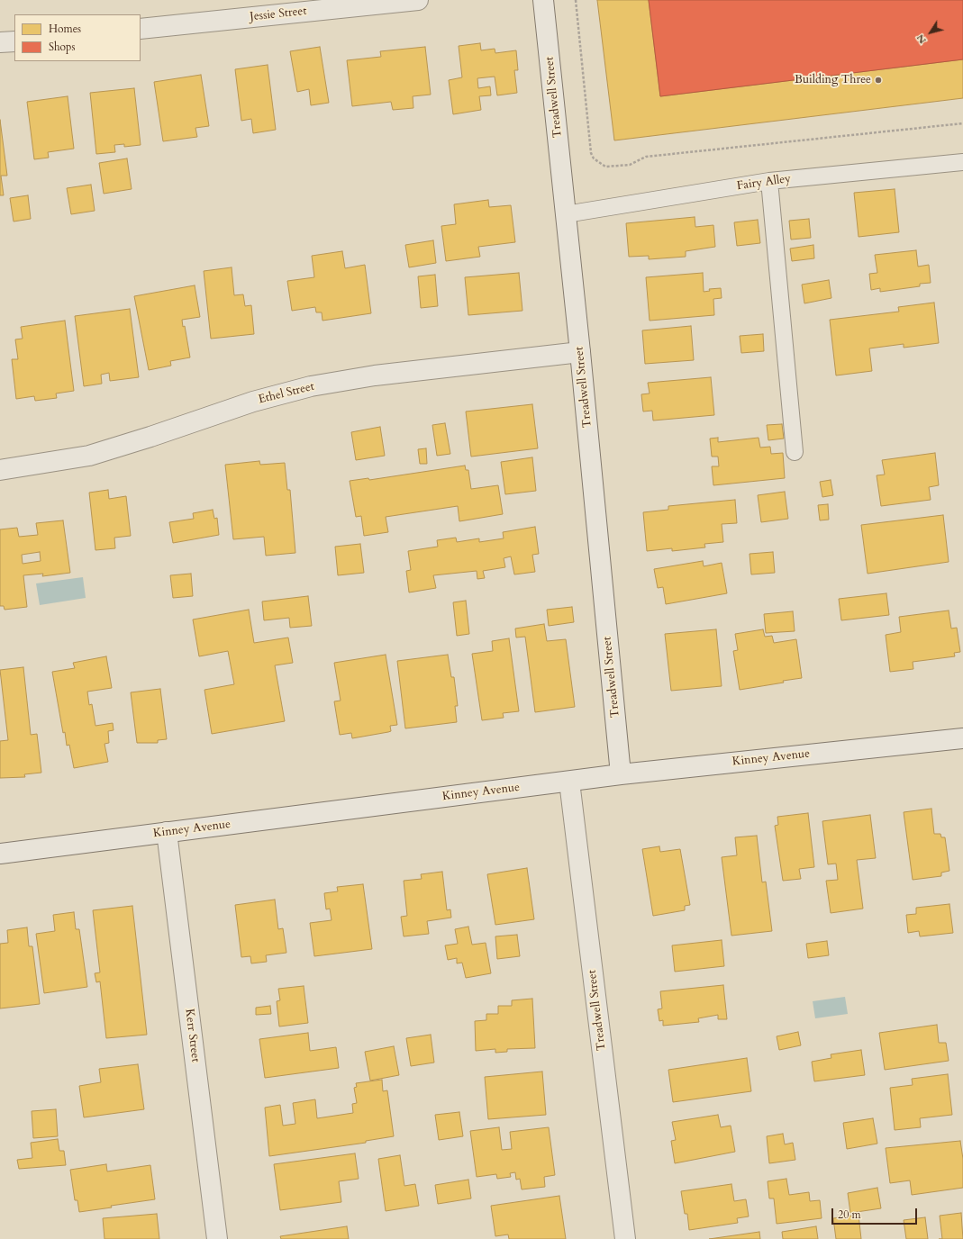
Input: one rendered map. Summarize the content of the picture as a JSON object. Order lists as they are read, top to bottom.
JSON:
{
  "streets": {
    "street": [
      "Jessie Street",
      "Treadwell Street",
      "Ethel Street",
      "Kinney Avenue",
      "Kerr Street"
    ],
    "lane": ["Fairy Alley"]
  },
  "crossings": [
    ["Treadwell Street", "Fairy Alley"],
    ["Treadwell Street", "Ethel Street"],
    ["Treadwell Street", "Kinney Avenue"],
    ["Kinney Avenue", "Kerr Street"]
  ],
  "places": ["Building Three"],
  "legend": ["Homes", "Shops"],
  "scale_bar": "20 m",
  "north": "bottom left"
}
